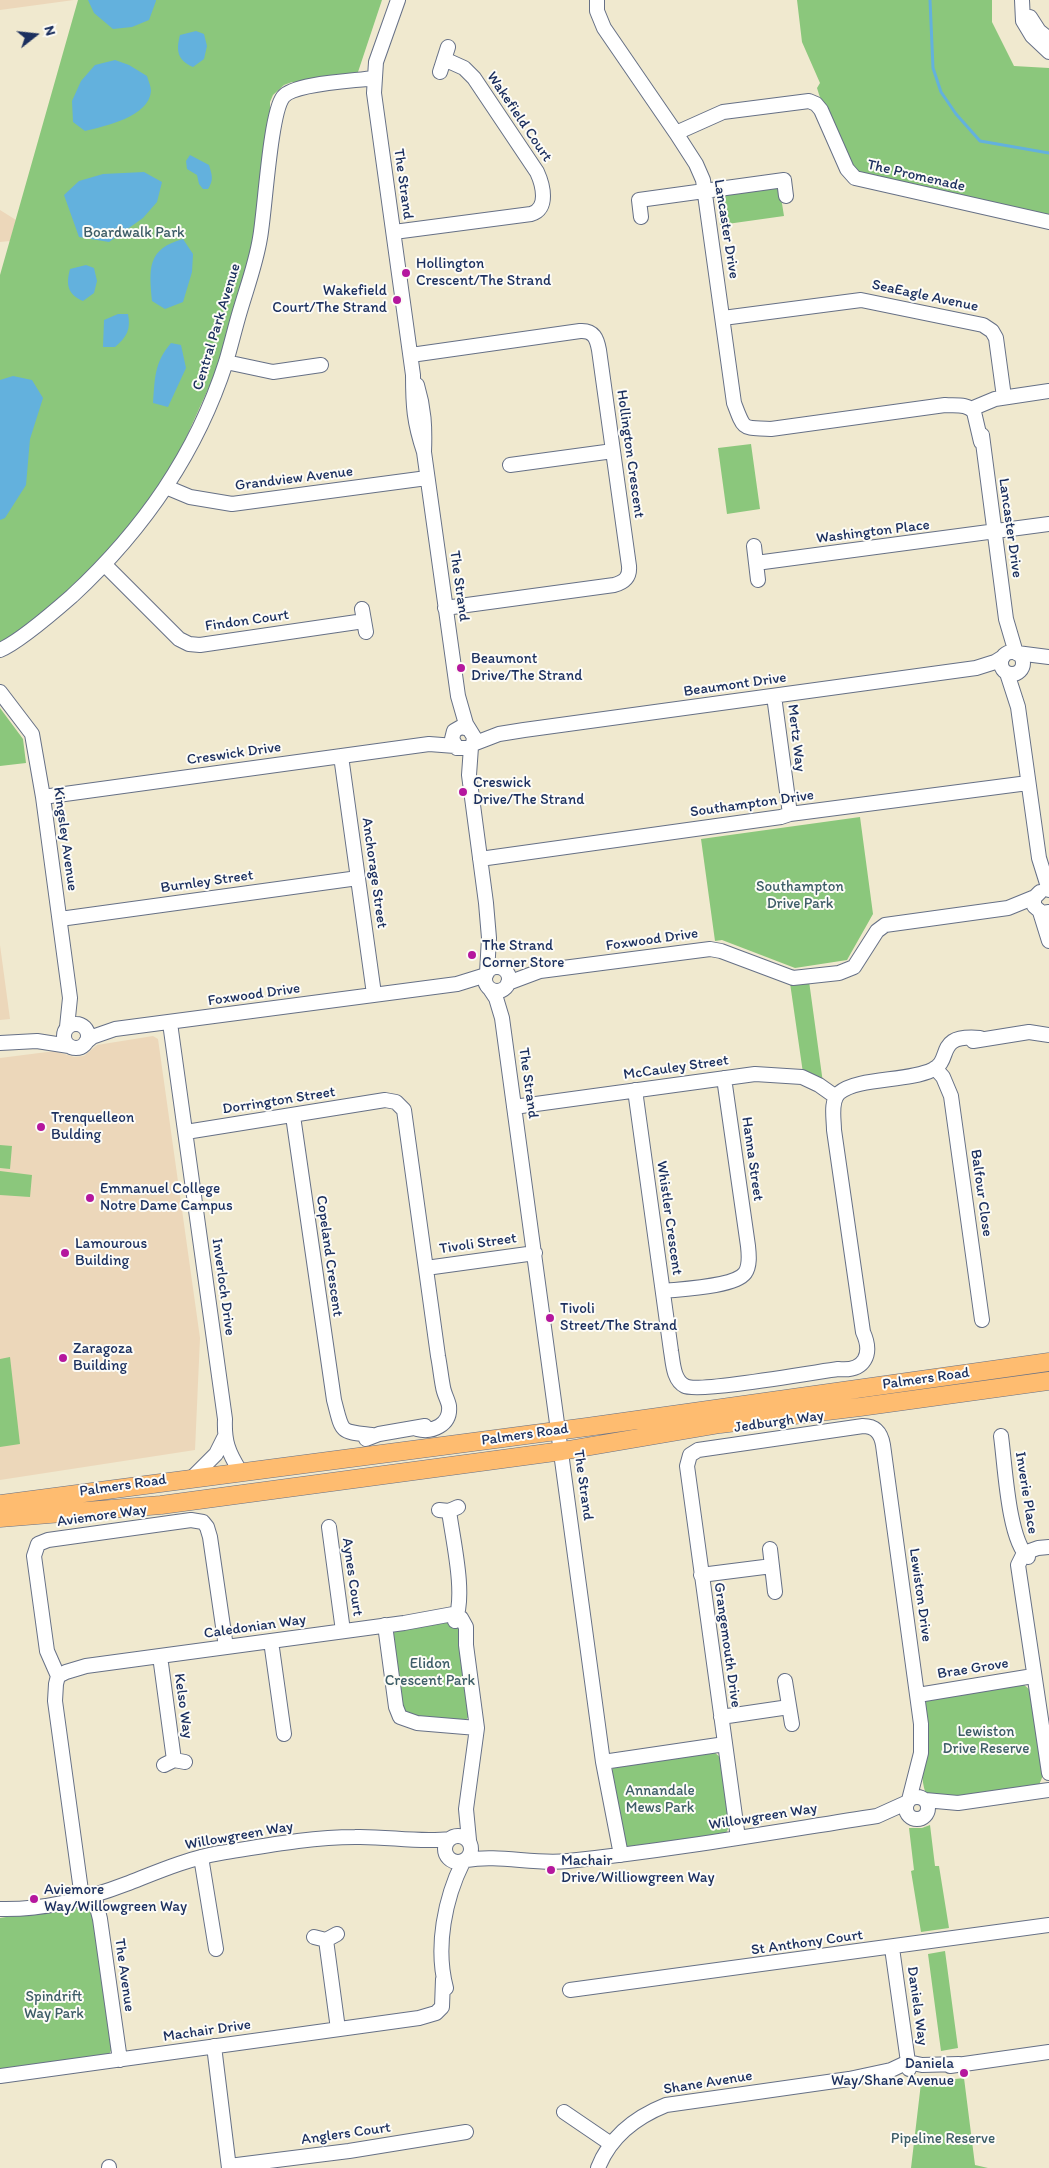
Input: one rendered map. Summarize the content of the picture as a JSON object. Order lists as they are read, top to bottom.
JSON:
{
  "streets": {
    "main road": ["Palmers Road"],
    "street": [
      "Wakefield Court",
      "The Promenade",
      "The Strand",
      "Lancaster Drive",
      "SeaEagle Avenue",
      "Central Park Avenue",
      "Hollington Crescent",
      "Grandview Avenue",
      "Washington Place",
      "Findon Court",
      "Beaumont Drive",
      "Mertz Way",
      "Creswick Drive",
      "Southampton Drive",
      "Kingsley Avenue",
      "Anchorage Street",
      "Burnley Street",
      "Foxwood Drive",
      "McCauley Street",
      "Dorrington Street",
      "Hanna Street",
      "Balfour Close",
      "Whistler Crescent",
      "Tivoli Street",
      "Copeland Crescent",
      "Inverloch Drive",
      "Jedburgh Way",
      "Inverie Place",
      "Aviemore Way",
      "Aynes Court",
      "Lewiston Drive",
      "Caledonian Way",
      "Grangemouth Drive",
      "Brae Grove",
      "Kelso Way",
      "Willowgreen Way",
      "St Anthony Court",
      "The Avenue",
      "Daniela Way",
      "Machair Drive",
      "Shane Avenue",
      "Anglers Court"
    ]
  },
  "crossings": [
    ["Wakefield Court", "The Strand"],
    ["The Promenade", "Lancaster Drive"],
    ["The Strand", "Central Park Avenue"],
    ["The Strand", "Hollington Crescent"],
    ["The Strand", "Grandview Avenue"],
    ["The Strand", "Beaumont Drive"],
    ["The Strand", "Creswick Drive"],
    ["The Strand", "Southampton Drive"],
    ["The Strand", "Foxwood Drive"],
    ["The Strand", "McCauley Street"],
    ["The Strand", "Tivoli Street"],
    ["The Strand", "Palmers Road"],
    ["The Strand", "Willowgreen Way"],
    ["Lancaster Drive", "SeaEagle Avenue"],
    ["Lancaster Drive", "Washington Place"],
    ["Central Park Avenue", "Grandview Avenue"],
    ["Central Park Avenue", "Findon Court"],
    ["Beaumont Drive", "Mertz Way"],
    ["Beaumont Drive", "Creswick Drive"],
    ["Mertz Way", "Southampton Drive"],
    ["Creswick Drive", "Kingsley Avenue"],
    ["Creswick Drive", "Anchorage Street"],
    ["Kingsley Avenue", "Burnley Street"],
    ["Kingsley Avenue", "Foxwood Drive"],
    ["Anchorage Street", "Burnley Street"],
    ["Anchorage Street", "Foxwood Drive"],
    ["Foxwood Drive", "Inverloch Drive"],
    ["McCauley Street", "Hanna Street"],
    ["McCauley Street", "Whistler Crescent"],
    ["Dorrington Street", "Copeland Crescent"],
    ["Dorrington Street", "Inverloch Drive"],
    ["Hanna Street", "Whistler Crescent"],
    ["Tivoli Street", "Copeland Crescent"],
    ["Inverloch Drive", "Palmers Road"],
    ["Jedburgh Way", "Lewiston Drive"],
    ["Jedburgh Way", "Grangemouth Drive"],
    ["Aviemore Way", "Caledonian Way"],
    ["Aviemore Way", "Willowgreen Way"],
    ["Aviemore Way", "The Avenue"],
    ["Aynes Court", "Caledonian Way"],
    ["Lewiston Drive", "Brae Grove"],
    ["Lewiston Drive", "Willowgreen Way"],
    ["Caledonian Way", "Kelso Way"],
    ["Grangemouth Drive", "Willowgreen Way"],
    ["Willowgreen Way", "The Avenue"],
    ["Willowgreen Way", "Machair Drive"],
    ["St Anthony Court", "Daniela Way"],
    ["The Avenue", "Machair Drive"],
    ["Daniela Way", "Shane Avenue"]
  ],
  "parks": [
    "Boardwalk Park",
    "Southampton Drive Park",
    "Elidon Crescent Park",
    "Lewiston Drive Reserve",
    "Annandale Mews Park",
    "Spindrift Way Park",
    "Pipeline Reserve"
  ],
  "places": [
    "Hollington Crescent/The Strand",
    "Wakefield Court/The Strand",
    "Beaumont Drive/The Strand",
    "Creswick Drive/The Strand",
    "The Strand Corner Store",
    "Trenquelleon Bulding",
    "Emmanuel College Notre Dame Campus",
    "Lamourous Building",
    "Tivoli Street/The Strand",
    "Zaragoza Building",
    "Machair Drive/Williowgreen Way",
    "Aviemore Way/Willowgreen Way",
    "Daniela Way/Shane Avenue"
  ],
  "north": "right"
}
